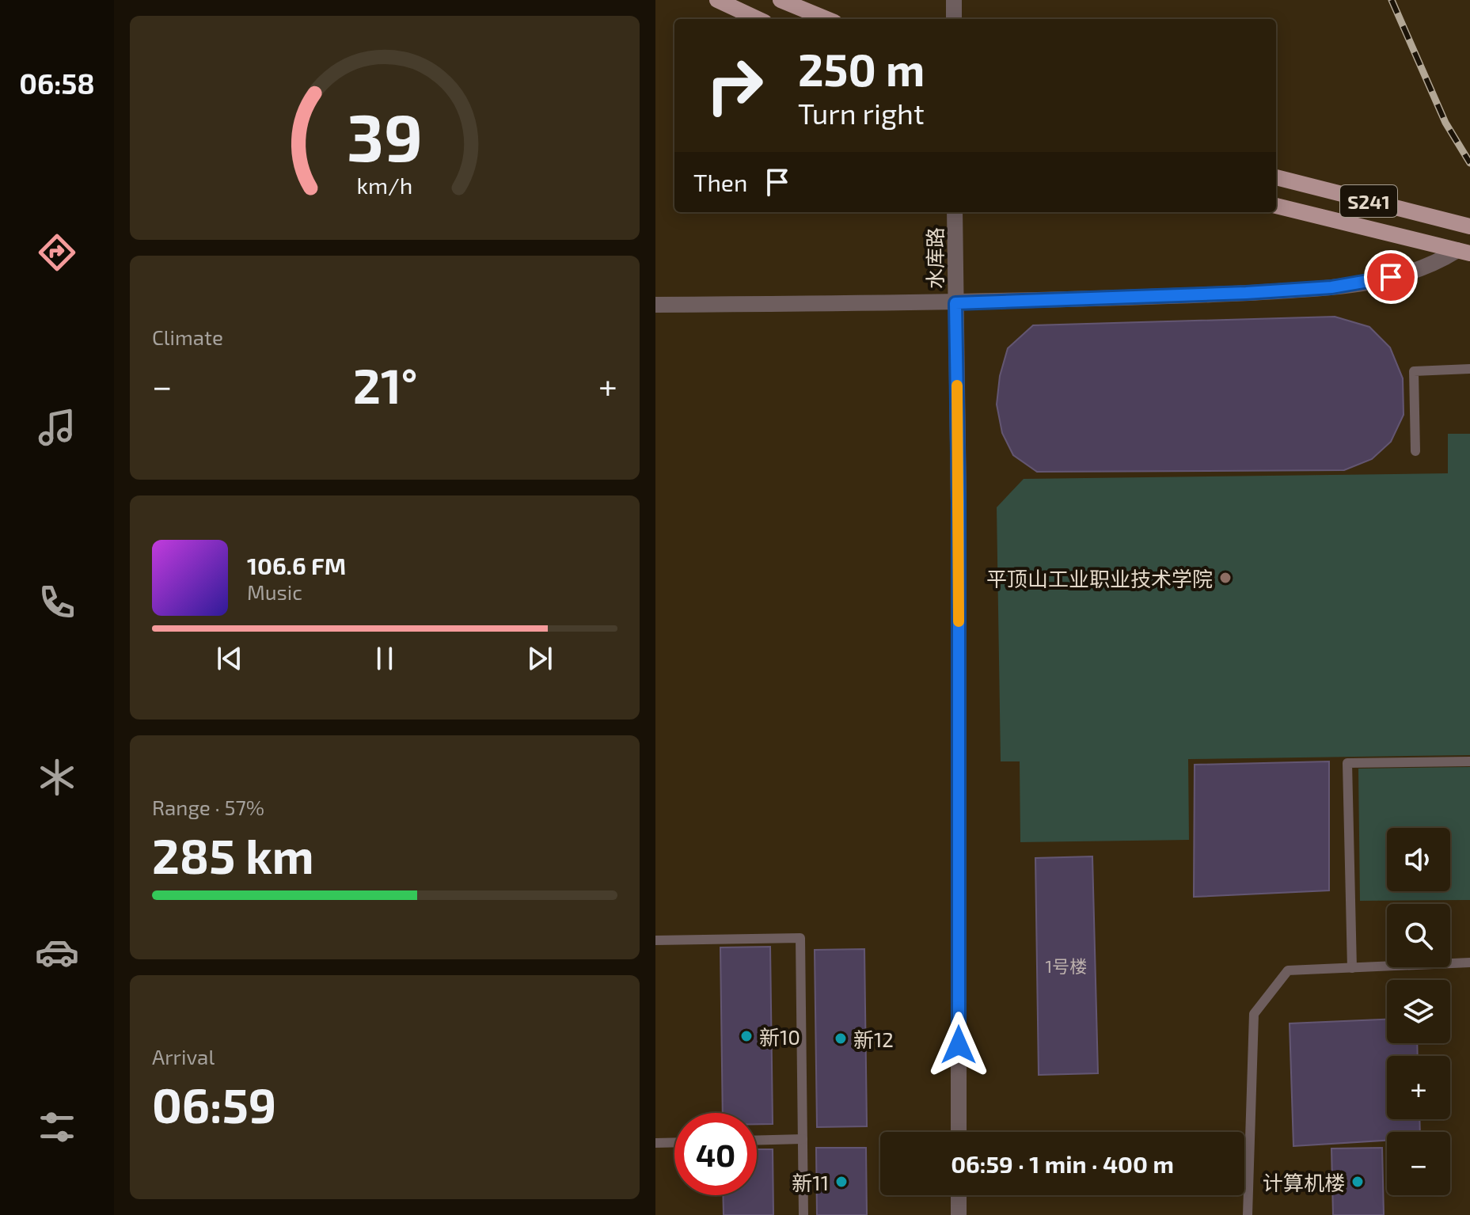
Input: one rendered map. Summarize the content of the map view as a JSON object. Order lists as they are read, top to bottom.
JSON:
{
  "streets": {
    "main road": ["S241"],
    "street": ["水库路"]
  },
  "places": [
    "平顶山工业职业技术学院",
    "新10",
    "新12",
    "新11",
    "计算机楼"
  ],
  "house_numbers": ["1号楼"],
  "page": {
    "tabs": "06:58",
    "turn": ["250 m", "Turn right"],
    "then": "Then",
    "tile": [
      "Climate",
      ["Range · 57%", "285 km"],
      ["Arrival", "06:59"]
    ],
    "heat": ["−", "21°", "+"],
    "song": ["106.6 FM", "Music"],
    "map_buttons": ["+", "−"],
    "limit": "40",
    "trip": "06:59 · 1 min · 400 m",
    "gauge": ["39", "km/h"]
  }
}
